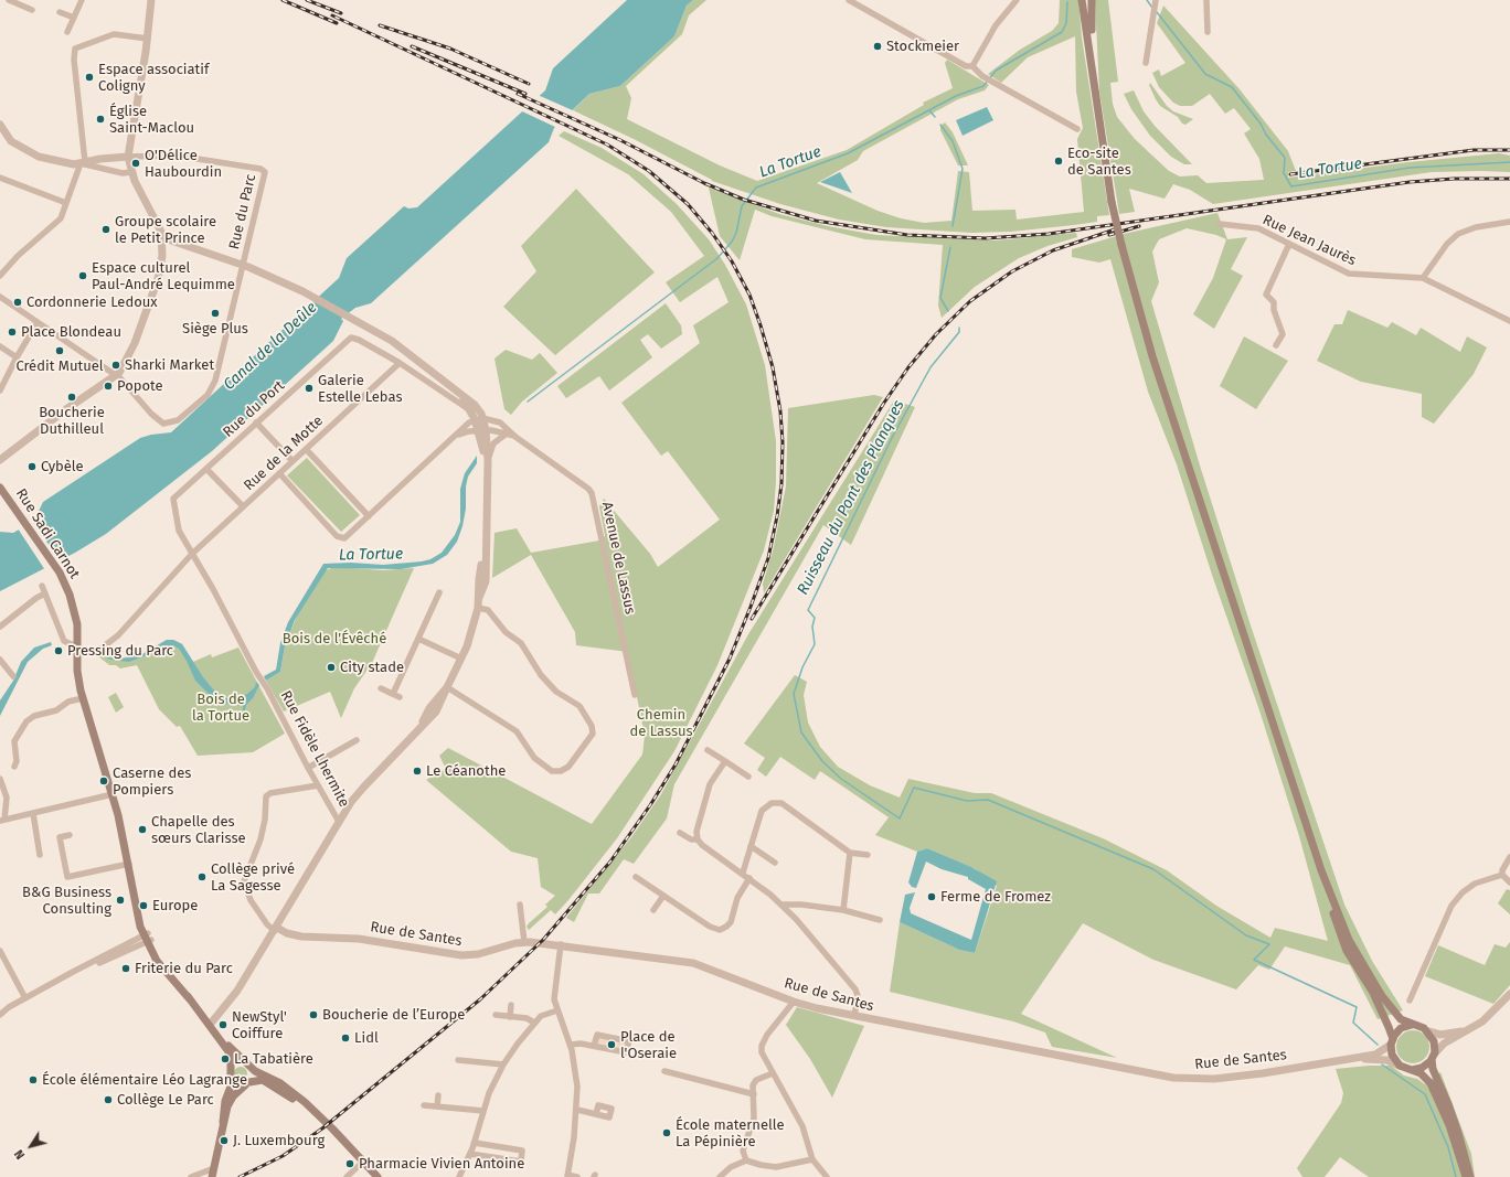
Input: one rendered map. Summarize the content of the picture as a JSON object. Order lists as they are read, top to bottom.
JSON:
{
  "streets": {
    "main road": ["Rue Sadi Carnot"],
    "street": [
      "Rue du Parc",
      "Rue Jean Jaurès",
      "Rue du Port",
      "Rue de la Motte",
      "Avenue de Lassus",
      "Rue Fidèle Lhermite",
      "Rue de Santes"
    ]
  },
  "crossings": [
    ["Rue du Port", "Avenue de Lassus"],
    ["Rue du Port", "Rue Fidèle Lhermite"],
    ["Rue de la Motte", "Rue Sadi Carnot"],
    ["Rue de la Motte", "Avenue de Lassus"],
    ["Rue de la Motte", "Rue Fidèle Lhermite"],
    ["Rue Sadi Carnot", "Rue Fidèle Lhermite"],
    ["Rue Fidèle Lhermite", "Rue de Santes"]
  ],
  "water": ["La Tortue", "Canal de la Deûle", "Ruisseau du Pont des Planques"],
  "parks": ["Bois de l'Évêché", "Bois de la Tortue", "Chemin de Lassus"],
  "places": [
    "Stockmeier",
    "Espace associatif Coligny",
    "Église Saint-Maclou",
    "Eco-site de Santes",
    "O'Délice Haubourdin",
    "Groupe scolaire le Petit Prince",
    "Espace culturel Paul-André Lequimme",
    "Cordonnerie Ledoux",
    "Siège Plus",
    "Place Blondeau",
    "Crédit Mutuel",
    "Sharki Market",
    "Popote",
    "Galerie Estelle Lebas",
    "Boucherie Duthilleul",
    "Cybèle",
    "Pressing du Parc",
    "City stade",
    "Le Céanothe",
    "Caserne des Pompiers",
    "Chapelle des sœurs Clarisse",
    "Collège privé La Sagesse",
    "Ferme de Fromez",
    "B&G Business Consulting",
    "Europe",
    "Friterie du Parc",
    "Boucherie de l’Europe",
    "NewStyl' Coiffure",
    "Lidl",
    "Place de l'Oseraie",
    "La Tabatière",
    "École élémentaire Léo Lagrange",
    "Collège Le Parc",
    "École maternelle La Pépinière",
    "J. Luxembourg",
    "Pharmacie Vivien Antoine"
  ],
  "north": "bottom left"
}
